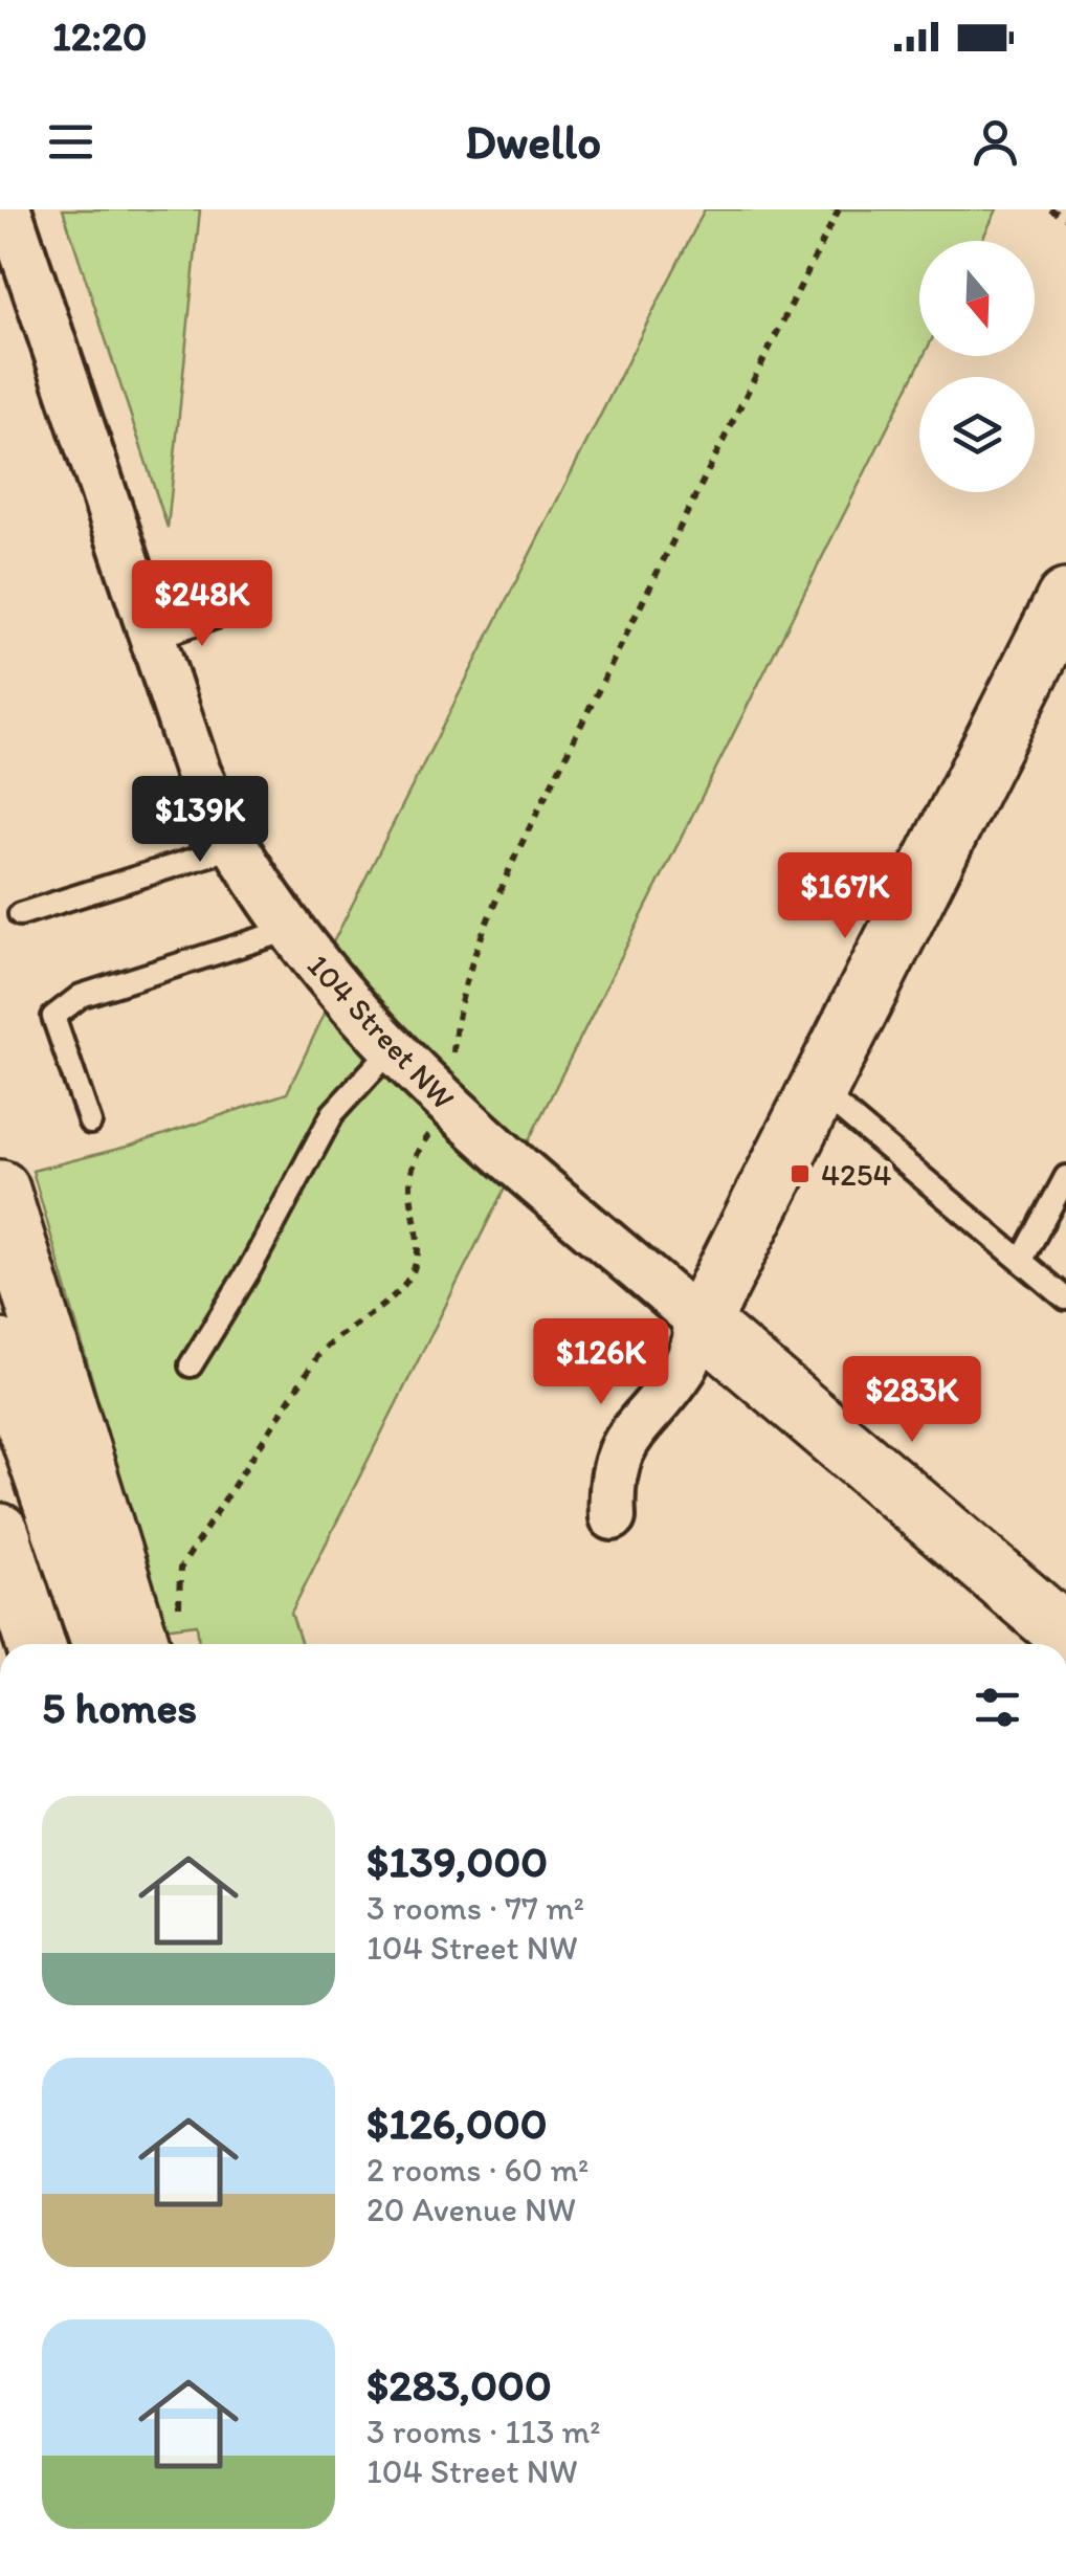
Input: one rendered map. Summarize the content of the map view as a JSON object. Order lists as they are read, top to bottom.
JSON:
{
  "streets": {
    "main road": ["104 Street NW"]
  },
  "places": {
    "transit": ["4254"]
  },
  "north": "bottom",
  "page": {
    "status": "12:20",
    "header": "Dwello",
    "price": [
      "$248K",
      "$139K",
      "$167K",
      "$126K",
      "$283K"
    ],
    "heading": "5 homes",
    "list": [
      {
        "name": "$139,000",
        "note": "3 rooms · 77 m² · 104 Street NW"
      },
      {
        "name": "$126,000",
        "note": "2 rooms · 60 m² · 20 Avenue NW"
      },
      {
        "name": "$283,000",
        "note": "3 rooms · 113 m² · 104 Street NW"
      }
    ]
  }
}
